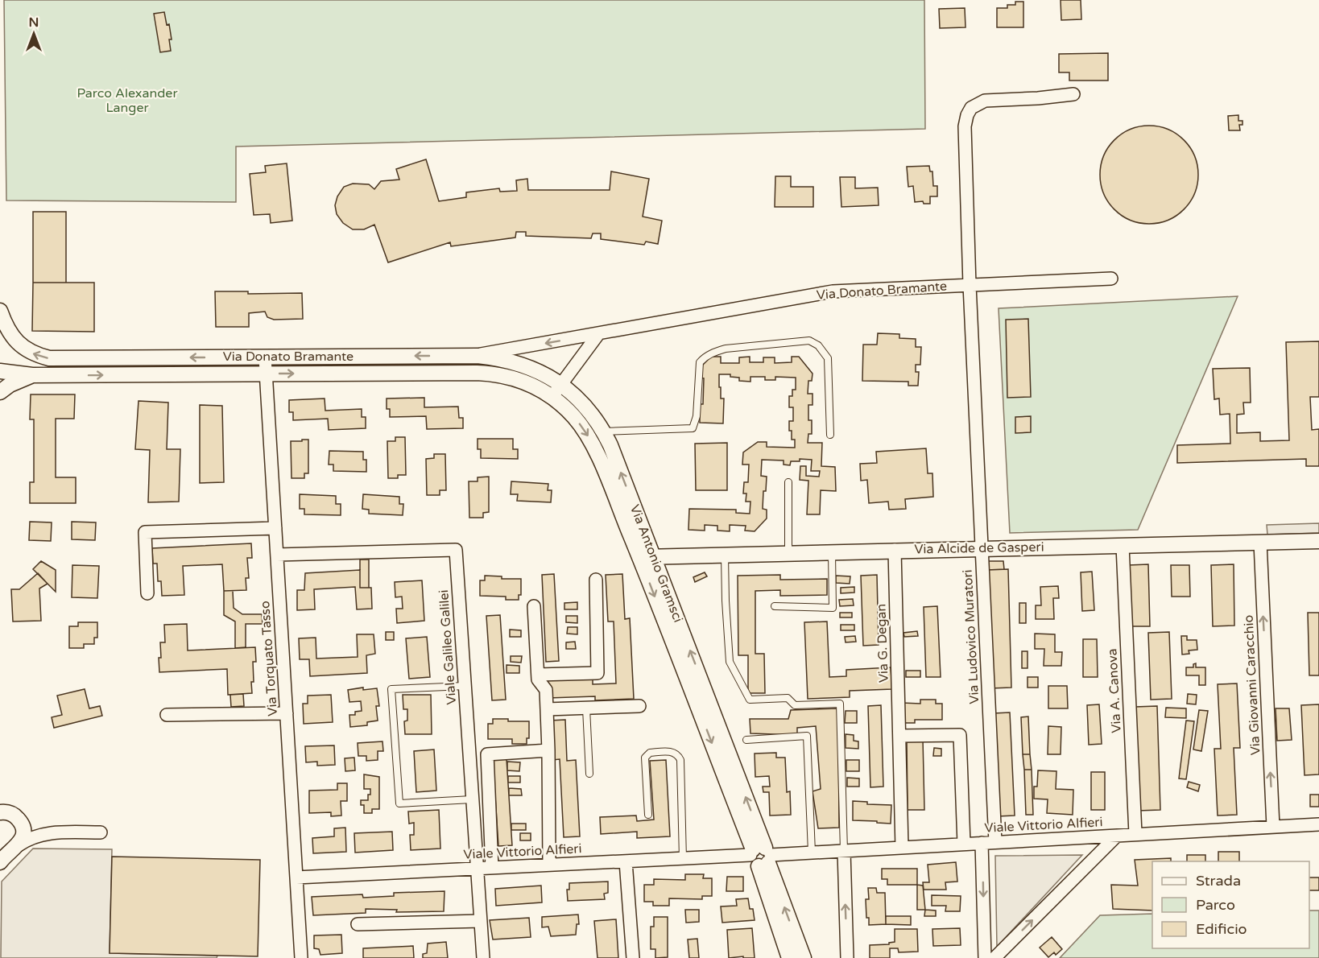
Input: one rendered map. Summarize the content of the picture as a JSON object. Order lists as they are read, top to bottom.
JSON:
{
  "streets": {
    "street": [
      "Via Donato Bramante",
      "Via Alcide de Gasperi",
      "Via Antonio Gramsci",
      "Via Ludovico Muratori",
      "Via G. Degan",
      "Viale Galileo Galilei",
      "Via Torquato Tasso",
      "Via Giovanni Caracchio",
      "Via A. Canova",
      "Viale Vittorio Alfieri"
    ]
  },
  "crossings": [
    ["Via Donato Bramante", "Via Antonio Gramsci"],
    ["Via Donato Bramante", "Via Ludovico Muratori"],
    ["Via Donato Bramante", "Via Torquato Tasso"],
    ["Via Alcide de Gasperi", "Via Antonio Gramsci"],
    ["Via Alcide de Gasperi", "Via Ludovico Muratori"],
    ["Via Alcide de Gasperi", "Via G. Degan"],
    ["Via Alcide de Gasperi", "Via Giovanni Caracchio"],
    ["Via Alcide de Gasperi", "Via A. Canova"],
    ["Via Antonio Gramsci", "Viale Vittorio Alfieri"],
    ["Via Ludovico Muratori", "Viale Vittorio Alfieri"],
    ["Via G. Degan", "Viale Vittorio Alfieri"],
    ["Viale Galileo Galilei", "Via Torquato Tasso"],
    ["Viale Galileo Galilei", "Viale Vittorio Alfieri"],
    ["Via Torquato Tasso", "Viale Vittorio Alfieri"],
    ["Via Giovanni Caracchio", "Viale Vittorio Alfieri"],
    ["Via A. Canova", "Viale Vittorio Alfieri"]
  ],
  "one_way": ["Via Giovanni Caracchio"],
  "parks": ["Parco Alexander Langer"],
  "legend": ["Strada", "Parco", "Edificio"],
  "north": "top"
}
